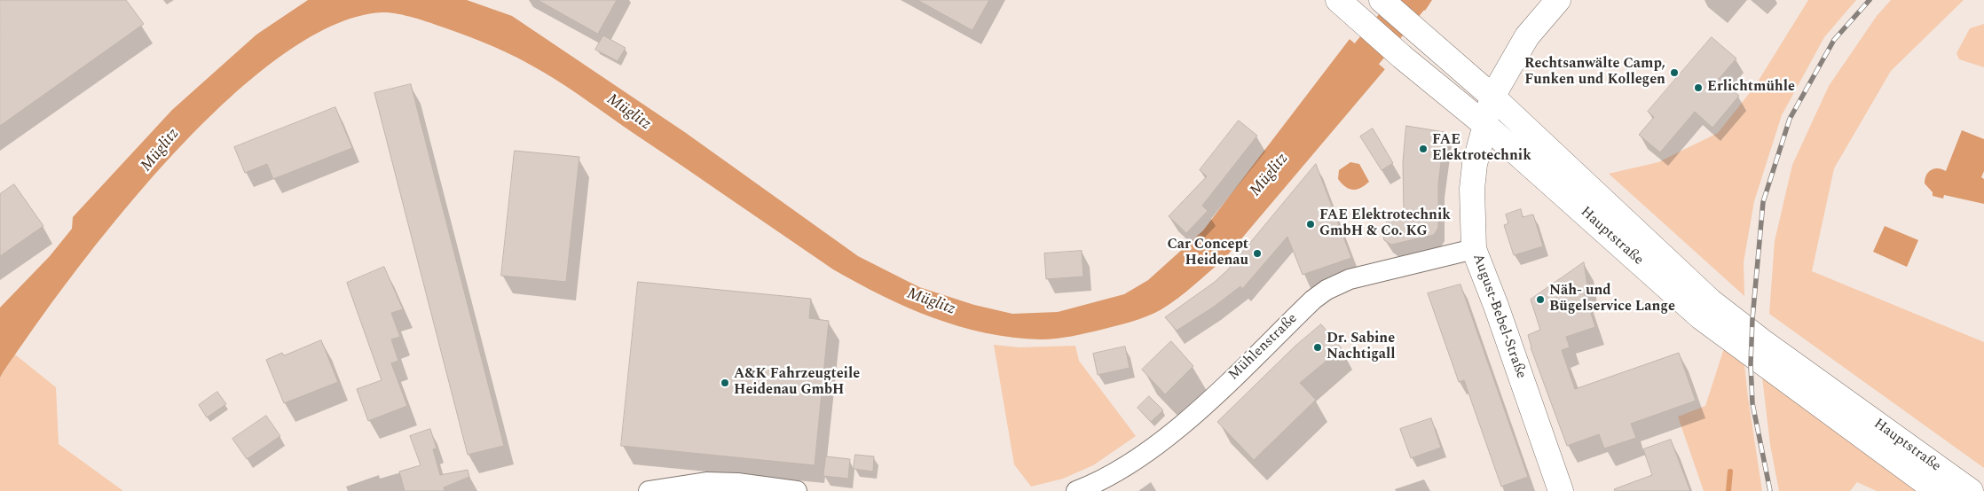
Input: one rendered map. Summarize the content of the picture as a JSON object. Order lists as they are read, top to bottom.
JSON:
{
  "streets": {
    "main road": ["Hauptstraße", "August-Bebel-Straße"],
    "street": ["Mühlenstraße"]
  },
  "crossings": [
    ["Hauptstraße", "August-Bebel-Straße"],
    ["August-Bebel-Straße", "Mühlenstraße"]
  ],
  "water": ["Müglitz"],
  "places": [
    "Rechtsanwälte Camp, Funken und Kollegen",
    "Erlichtmühle",
    "FAE Elektrotechnik",
    "FAE Elektrotechnik GmbH & Co. KG",
    "Car Concept Heidenau",
    "Näh- und Bügelservice Lange",
    "Dr. Sabine Nachtigall",
    "A&K Fahrzeugteile Heidenau GmbH"
  ]
}
